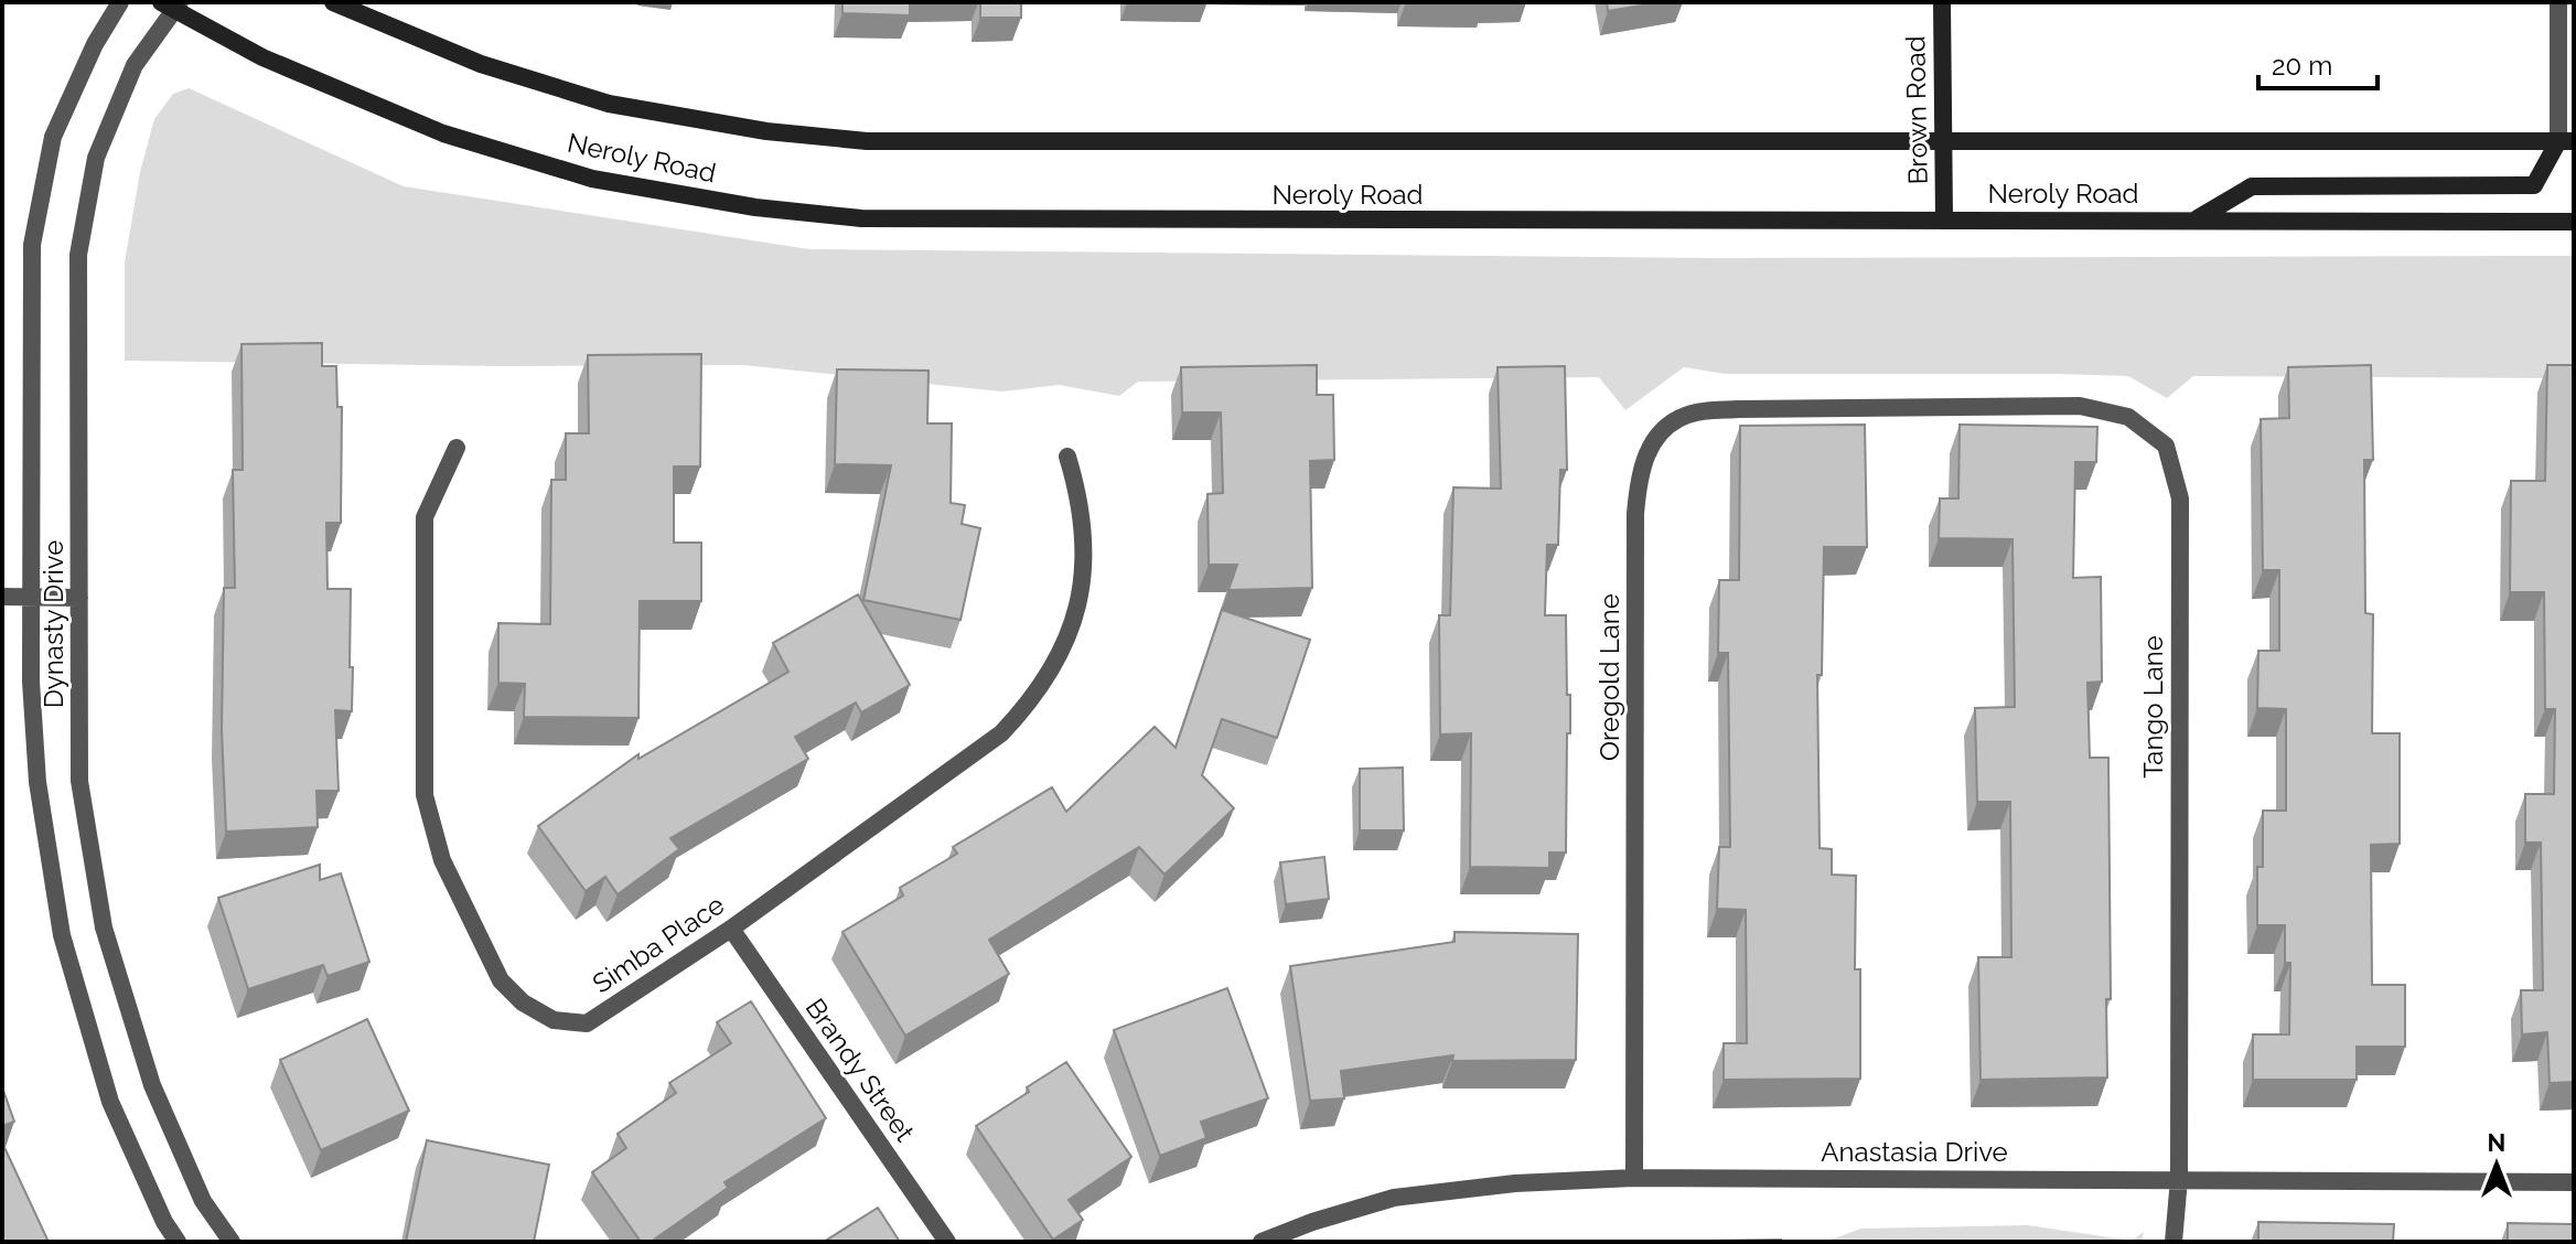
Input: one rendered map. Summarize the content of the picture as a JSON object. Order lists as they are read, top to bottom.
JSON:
{
  "streets": {
    "street": [
      "Brown Road",
      "Neroly Road",
      "Dynasty Drive",
      "Oregold Lane",
      "Tango Lane",
      "Simba Place",
      "Brandy Street",
      "Anastasia Drive"
    ]
  },
  "crossings": [
    ["Brown Road", "Neroly Road"],
    ["Neroly Road", "Dynasty Drive"],
    ["Oregold Lane", "Tango Lane"],
    ["Oregold Lane", "Anastasia Drive"],
    ["Tango Lane", "Anastasia Drive"],
    ["Simba Place", "Brandy Street"]
  ],
  "scale_bar": "20 m",
  "north": "top"
}
